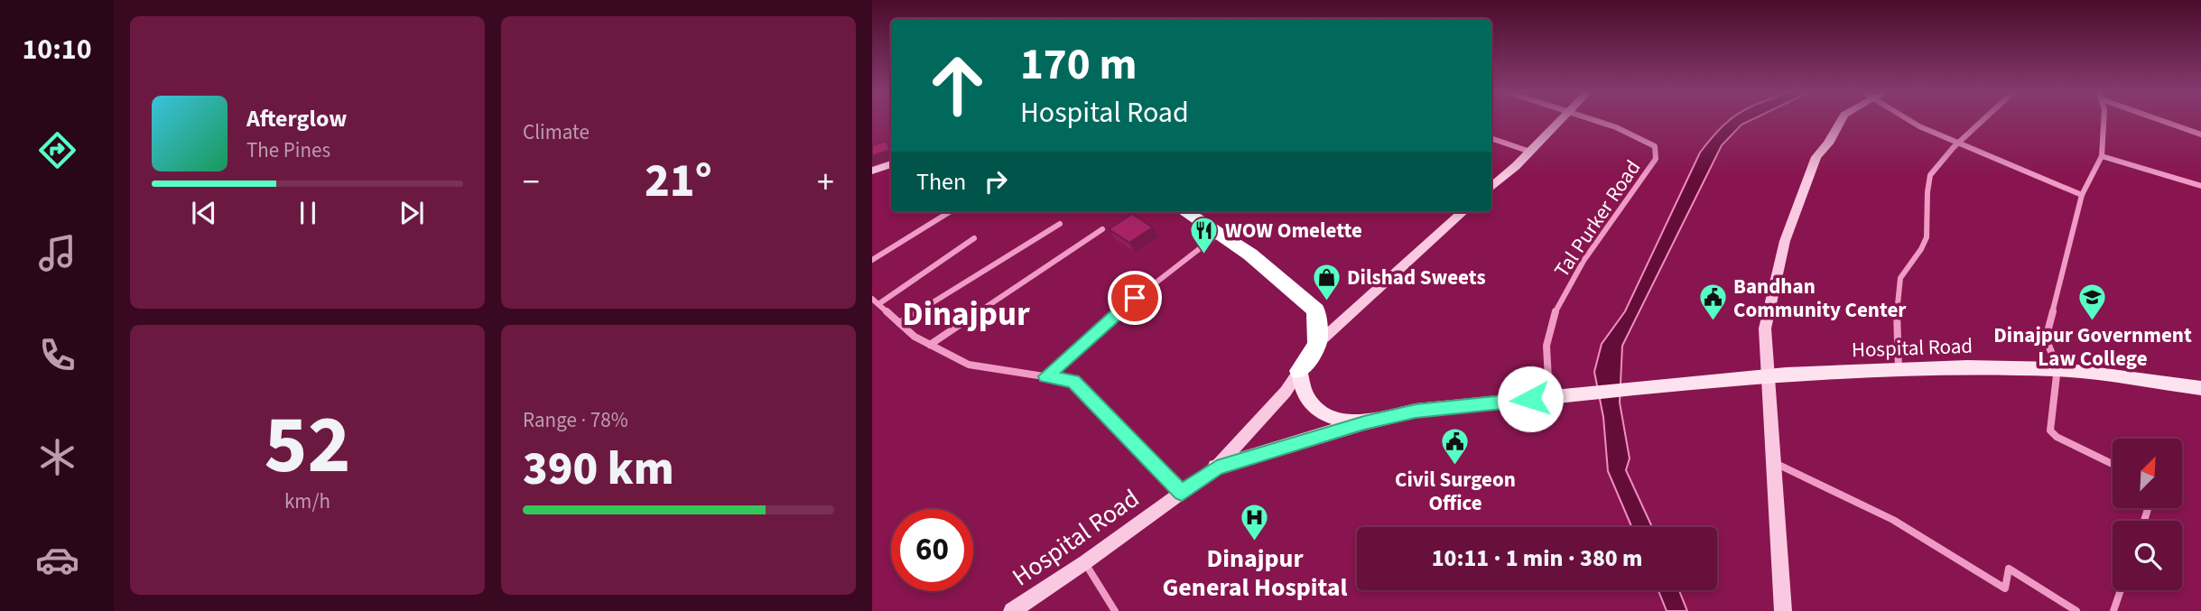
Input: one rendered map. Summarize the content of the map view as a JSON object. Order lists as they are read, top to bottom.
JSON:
{
  "streets": {
    "main road": ["Hospital Road"],
    "street": ["Tal Purker Road"]
  },
  "crossings": [
    ["Tal Purker Road", "Hospital Road"]
  ],
  "districts": ["Dinajpur"],
  "places": {
    "restaurant": ["WOW Omelette"],
    "shop": ["Dilshad Sweets"],
    "public building": ["Bandhan Community Center", "Civil Surgeon Office"],
    "school or university": ["Dinajpur Government Law College"],
    "hospital": ["Dinajpur General Hospital"]
  },
  "north": "top right",
  "page": {
    "tabs": "10:10",
    "tile": [
      "Climate",
      ["52", "km/h"],
      ["Range · 78%", "390 km"]
    ],
    "turn": ["170 m", "Hospital Road"],
    "song": ["Afterglow", "The Pines"],
    "then": "Then",
    "heat": ["−", "21°", "+"],
    "limit": "60",
    "trip": "10:11 · 1 min · 380 m"
  }
}
